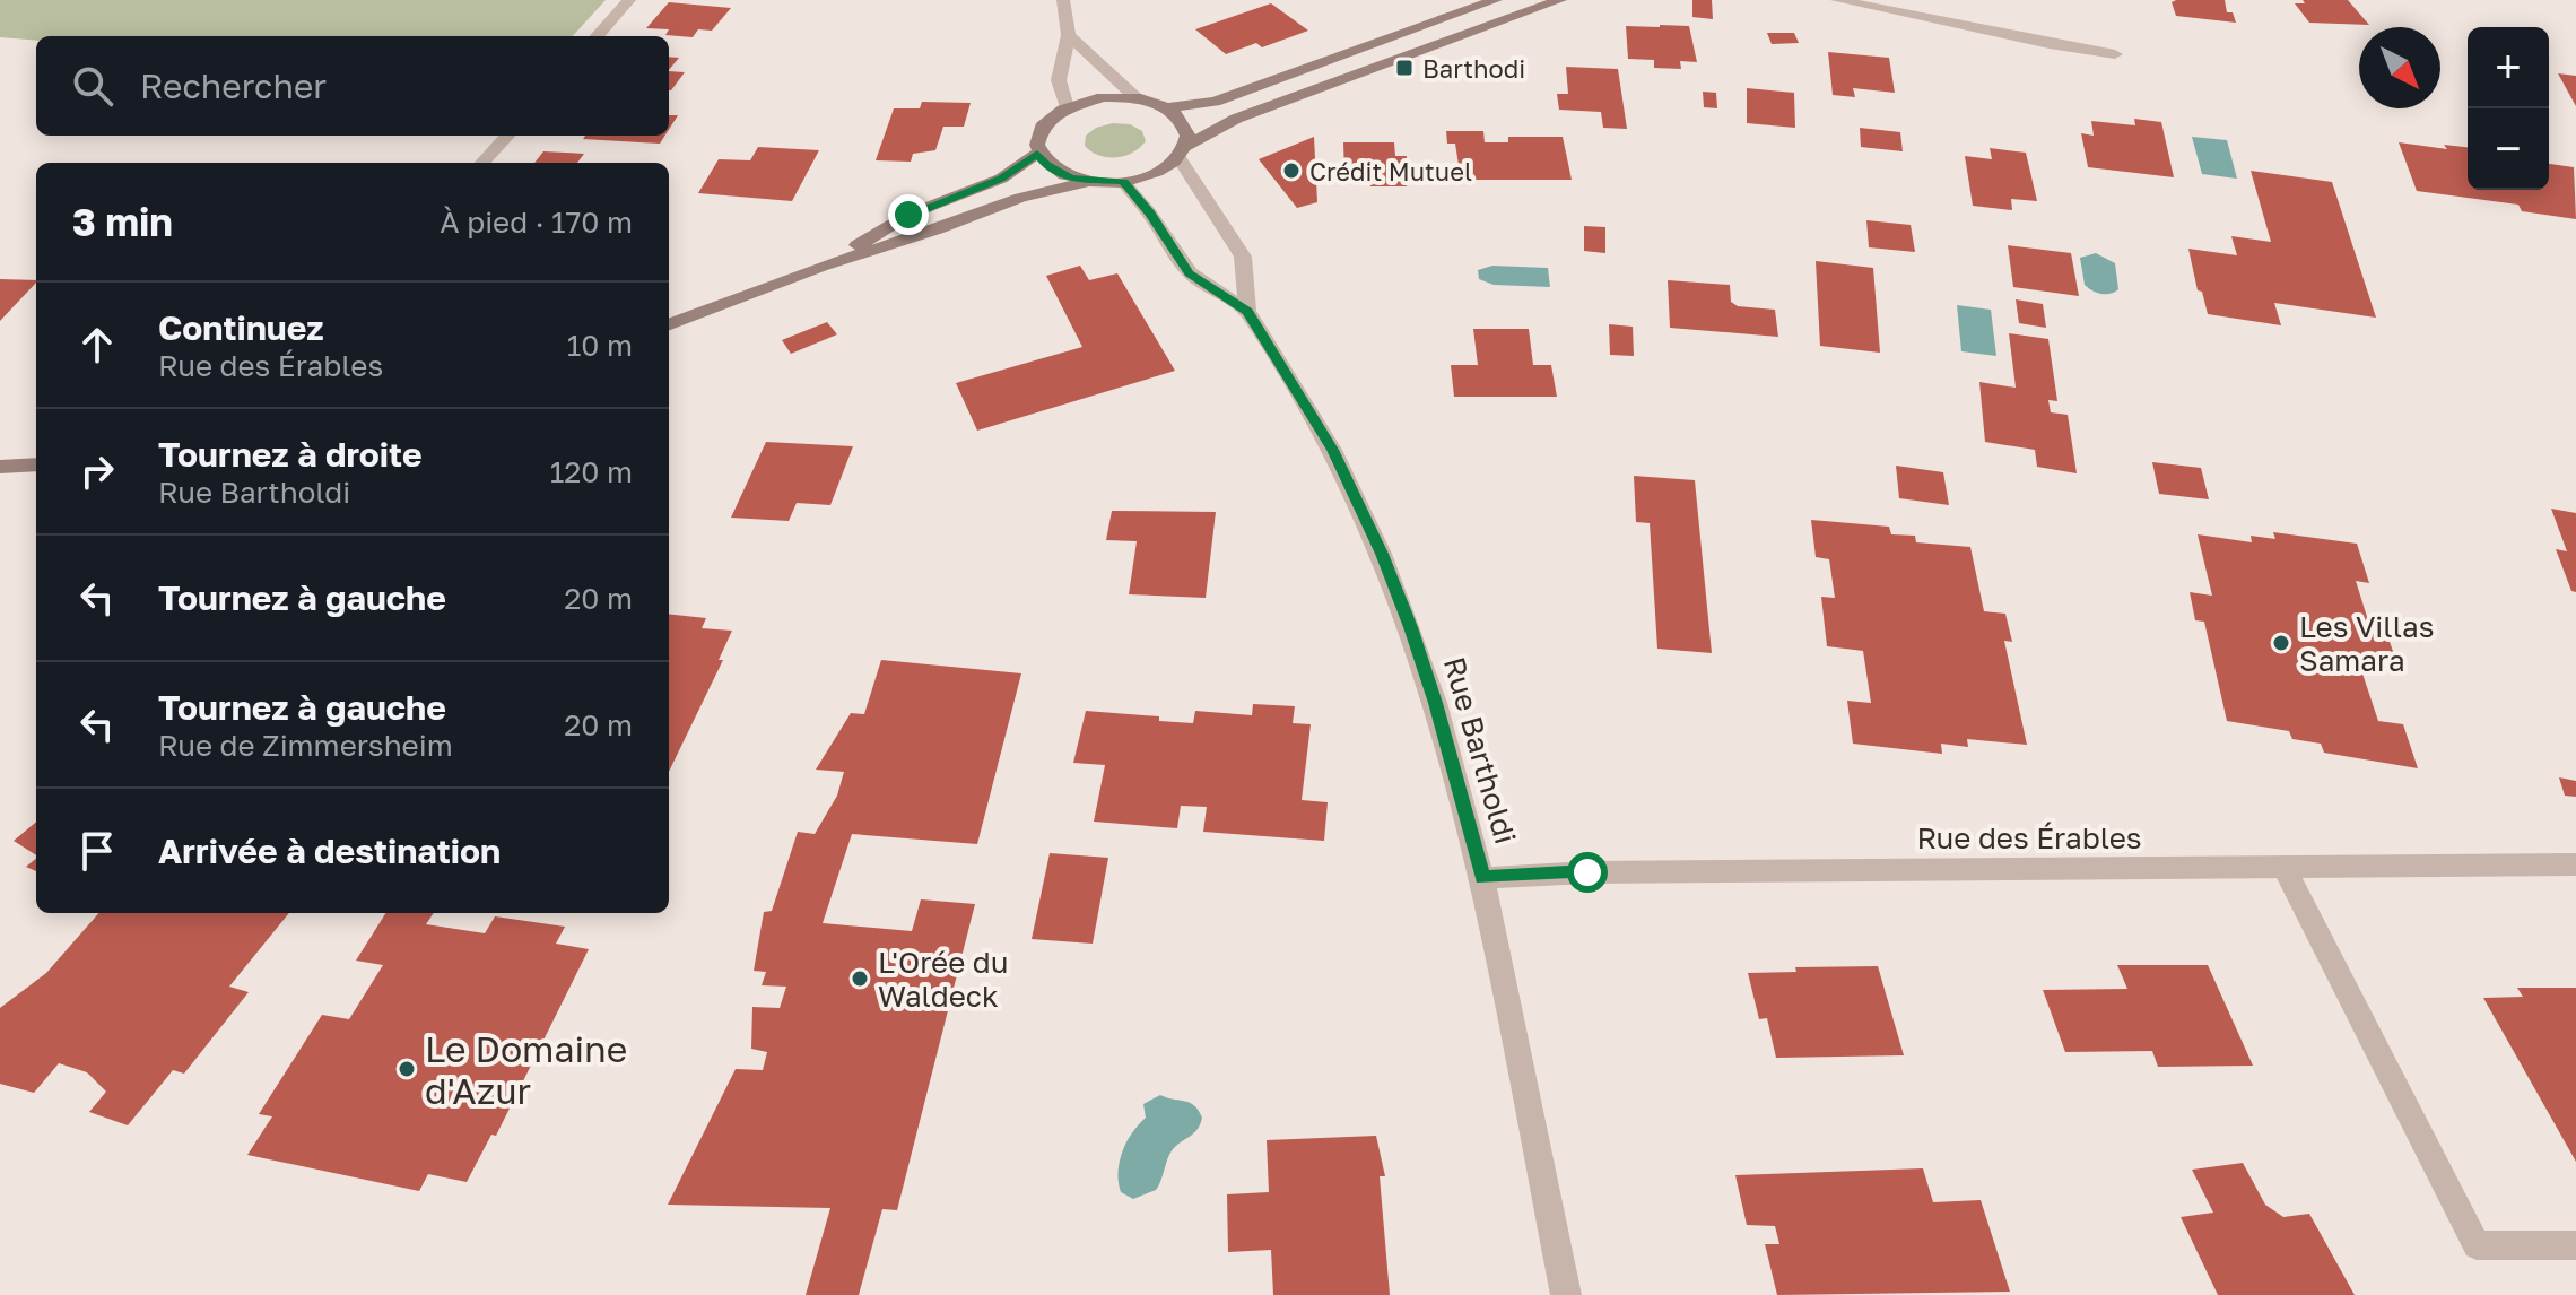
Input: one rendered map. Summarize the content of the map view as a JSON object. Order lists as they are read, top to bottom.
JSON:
{
  "streets": {
    "street": ["Rue Bartholdi", "Rue des Érables"]
  },
  "crossings": [
    ["Rue Bartholdi", "Rue des Érables"]
  ],
  "places": {
    "transit": ["Barthodi"],
    "other": [
      "Crédit Mutuel",
      "Les Villas Samara",
      "L'Orée du Waldeck",
      "Le Domaine d'Azur"
    ]
  },
  "north": "bottom right",
  "page": {
    "map_buttons": ["+", "−"],
    "search": "Rechercher",
    "heading": ["3 min", "À pied · 170 m"],
    "list": [
      ["Continuez", "Rue des Érables", "10 m"],
      ["Tournez à droite", "Rue Bartholdi", "120 m"],
      ["Tournez à gauche", "20 m"],
      ["Tournez à gauche", "Rue de Zimmersheim", "20 m"],
      "Arrivée à destination"
    ]
  }
}
